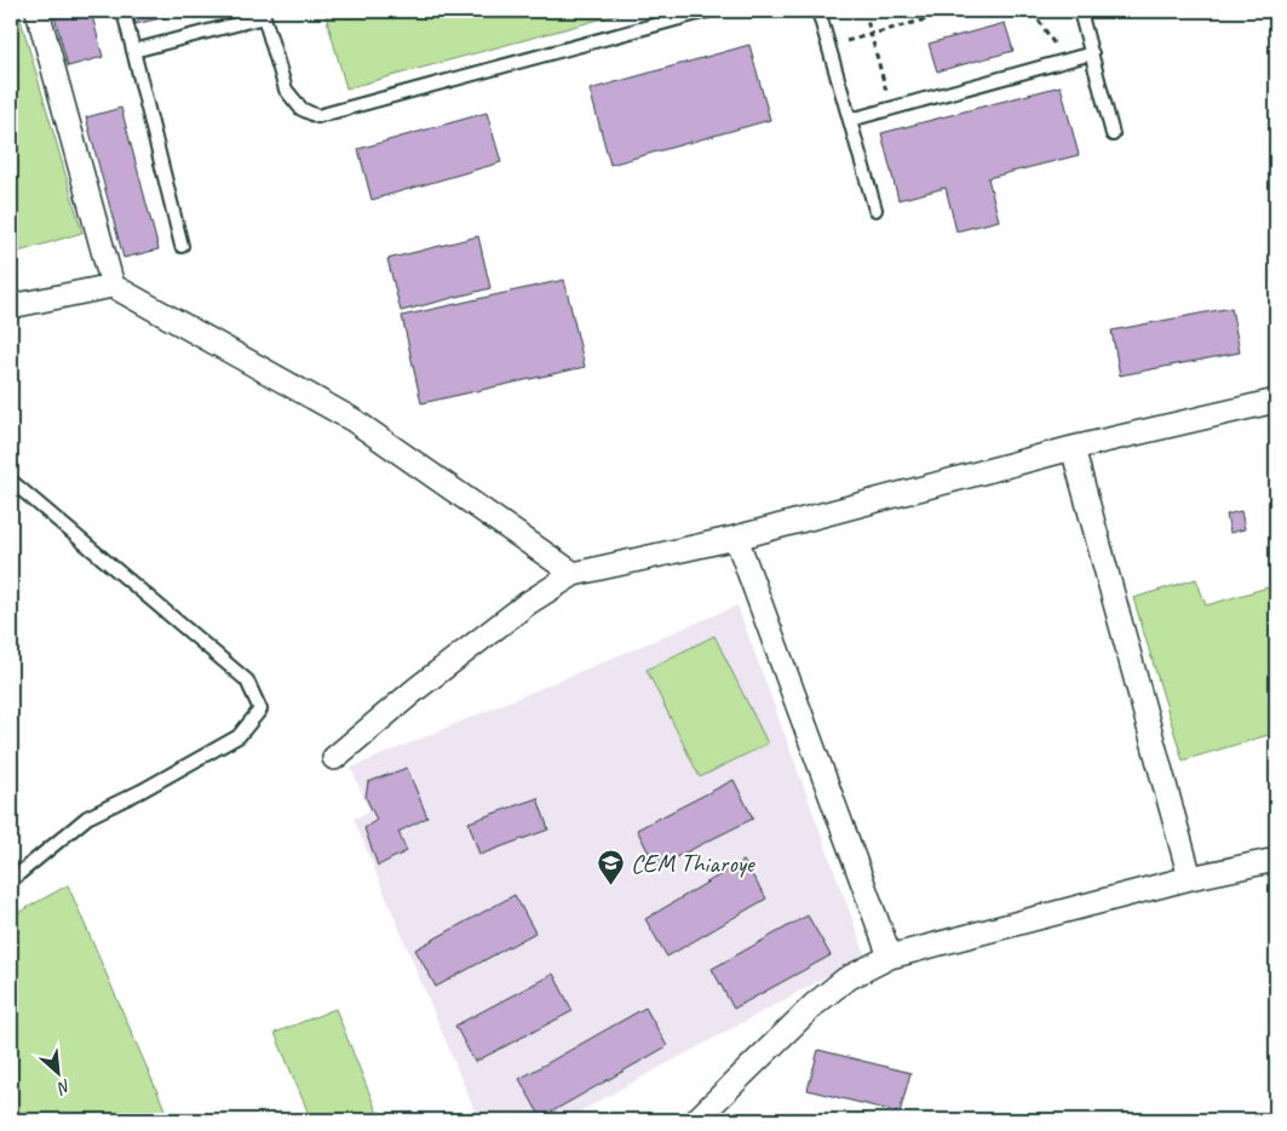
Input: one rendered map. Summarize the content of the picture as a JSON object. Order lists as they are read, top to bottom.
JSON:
{
  "places": {
    "school or university": ["CEM Thiaroye"]
  },
  "north": "bottom right"
}
